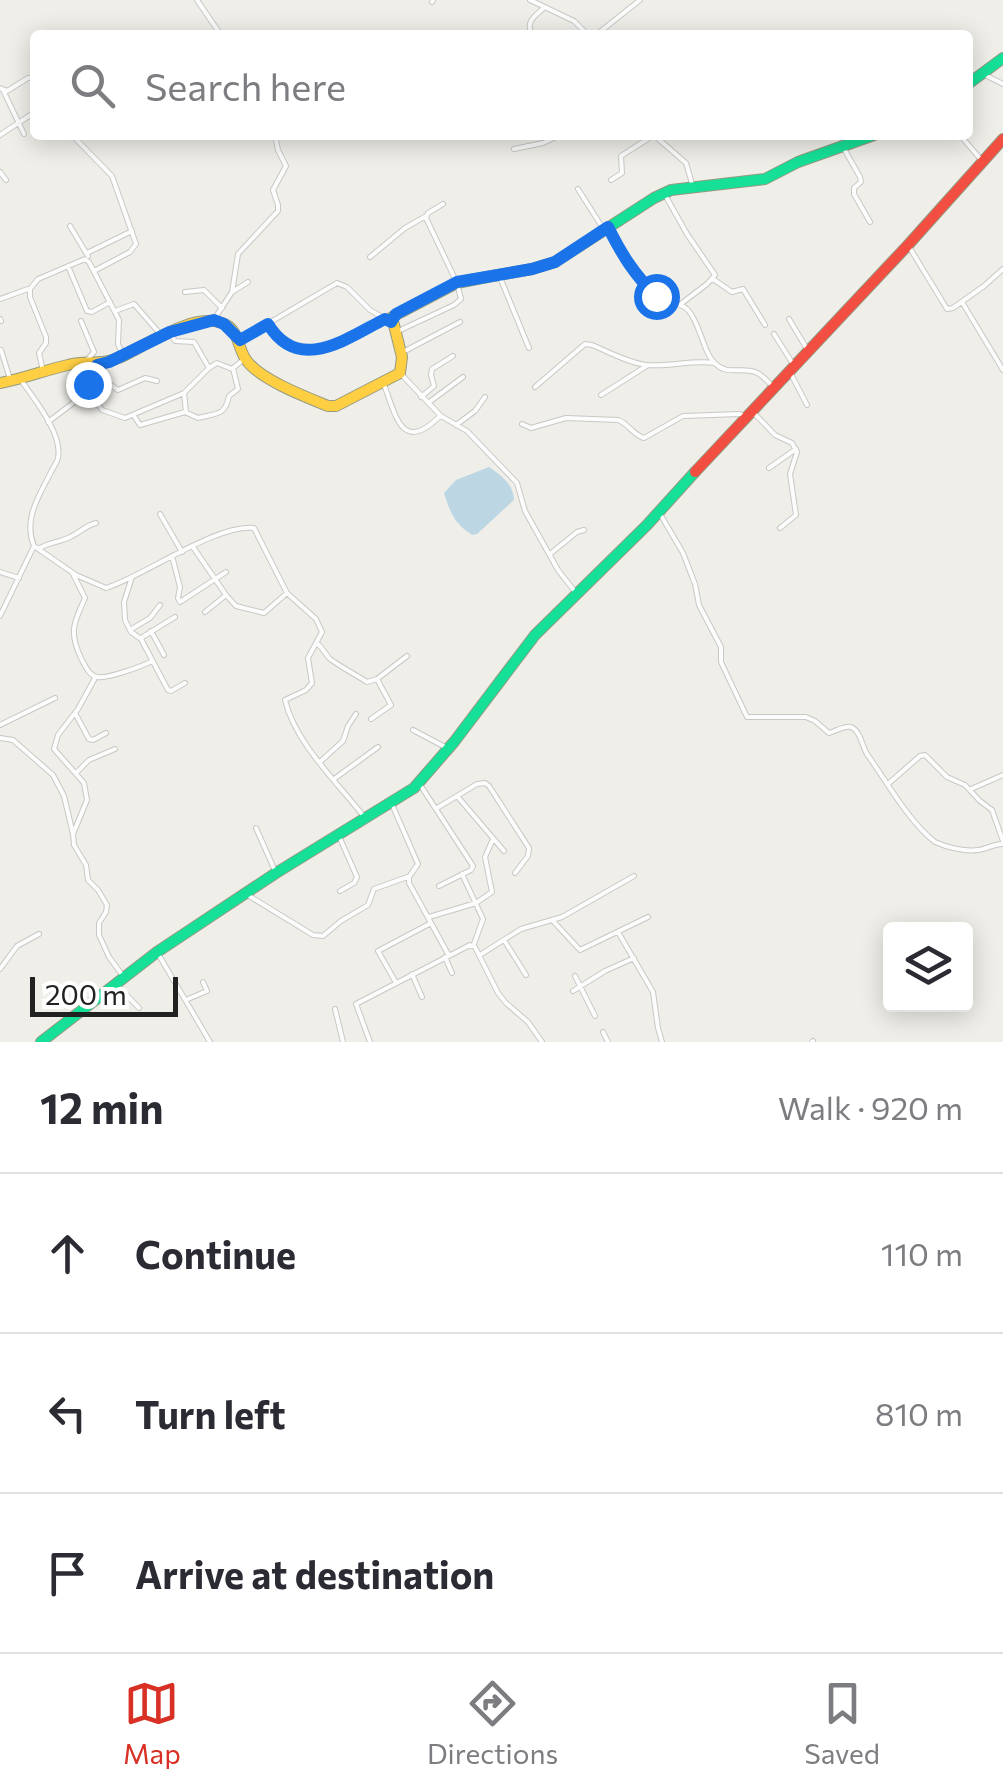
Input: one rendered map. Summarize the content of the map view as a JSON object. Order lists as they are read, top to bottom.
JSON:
{
  "scale_bar": "200 m",
  "page": {
    "search": "Search here",
    "scale": "200 m",
    "heading": ["12 min", "Walk · 920 m"],
    "list": [
      ["Continue", "110 m"],
      ["Turn left", "810 m"],
      "Arrive at destination"
    ],
    "nav": ["Map", "Directions", "Saved"]
  }
}
